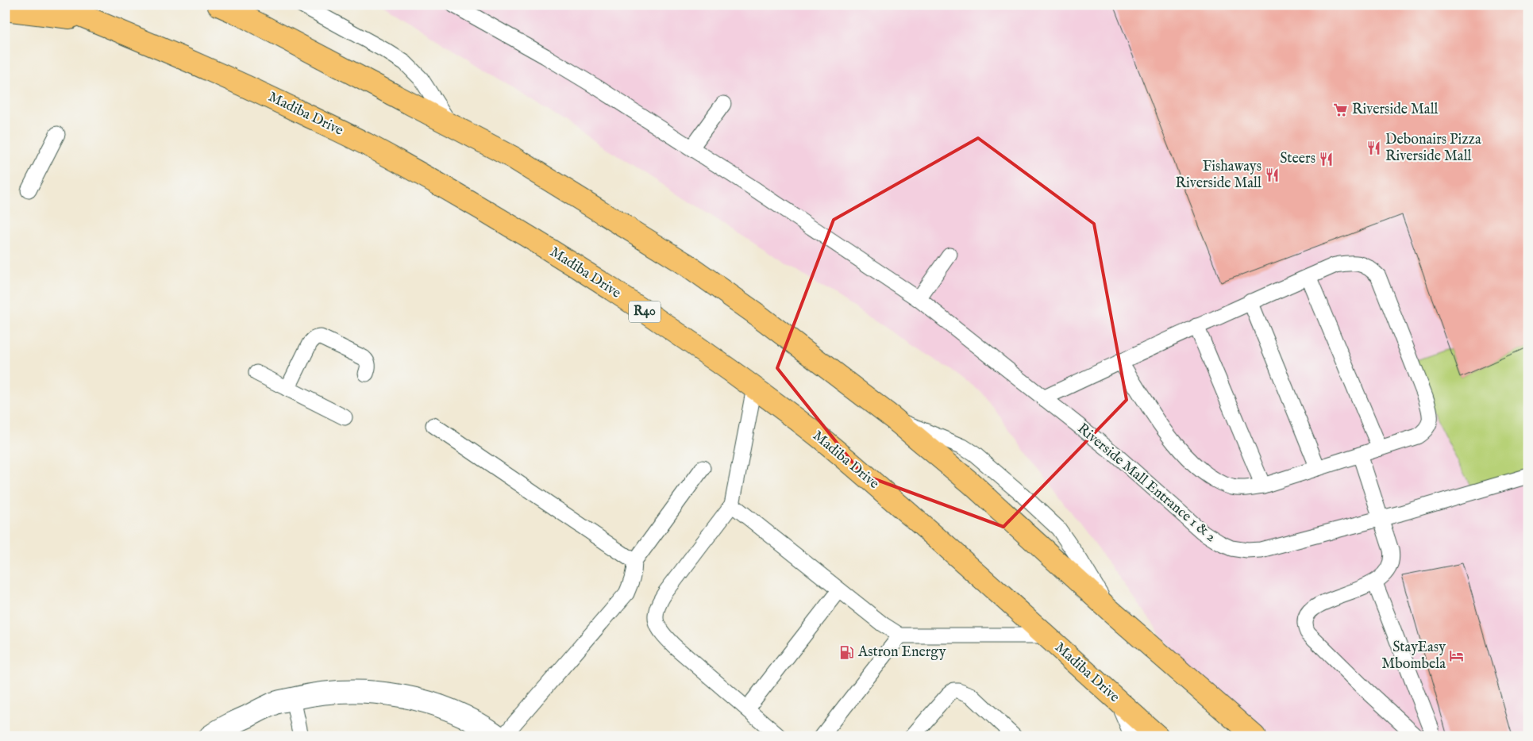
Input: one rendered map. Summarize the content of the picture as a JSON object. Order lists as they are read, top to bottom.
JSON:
{
  "streets": {
    "main road": ["Madiba Drive", "R40"],
    "lane": ["Riverside Mall Entrance 1 & 2"]
  },
  "places": {
    "supermarket": ["Riverside Mall"],
    "restaurant": ["Debonairs Pizza Riverside Mall", "Steers", "Fishaways Riverside Mall"],
    "fuel station": ["Astron Energy"],
    "hotel": ["StayEasy Mbombela"]
  }
}
